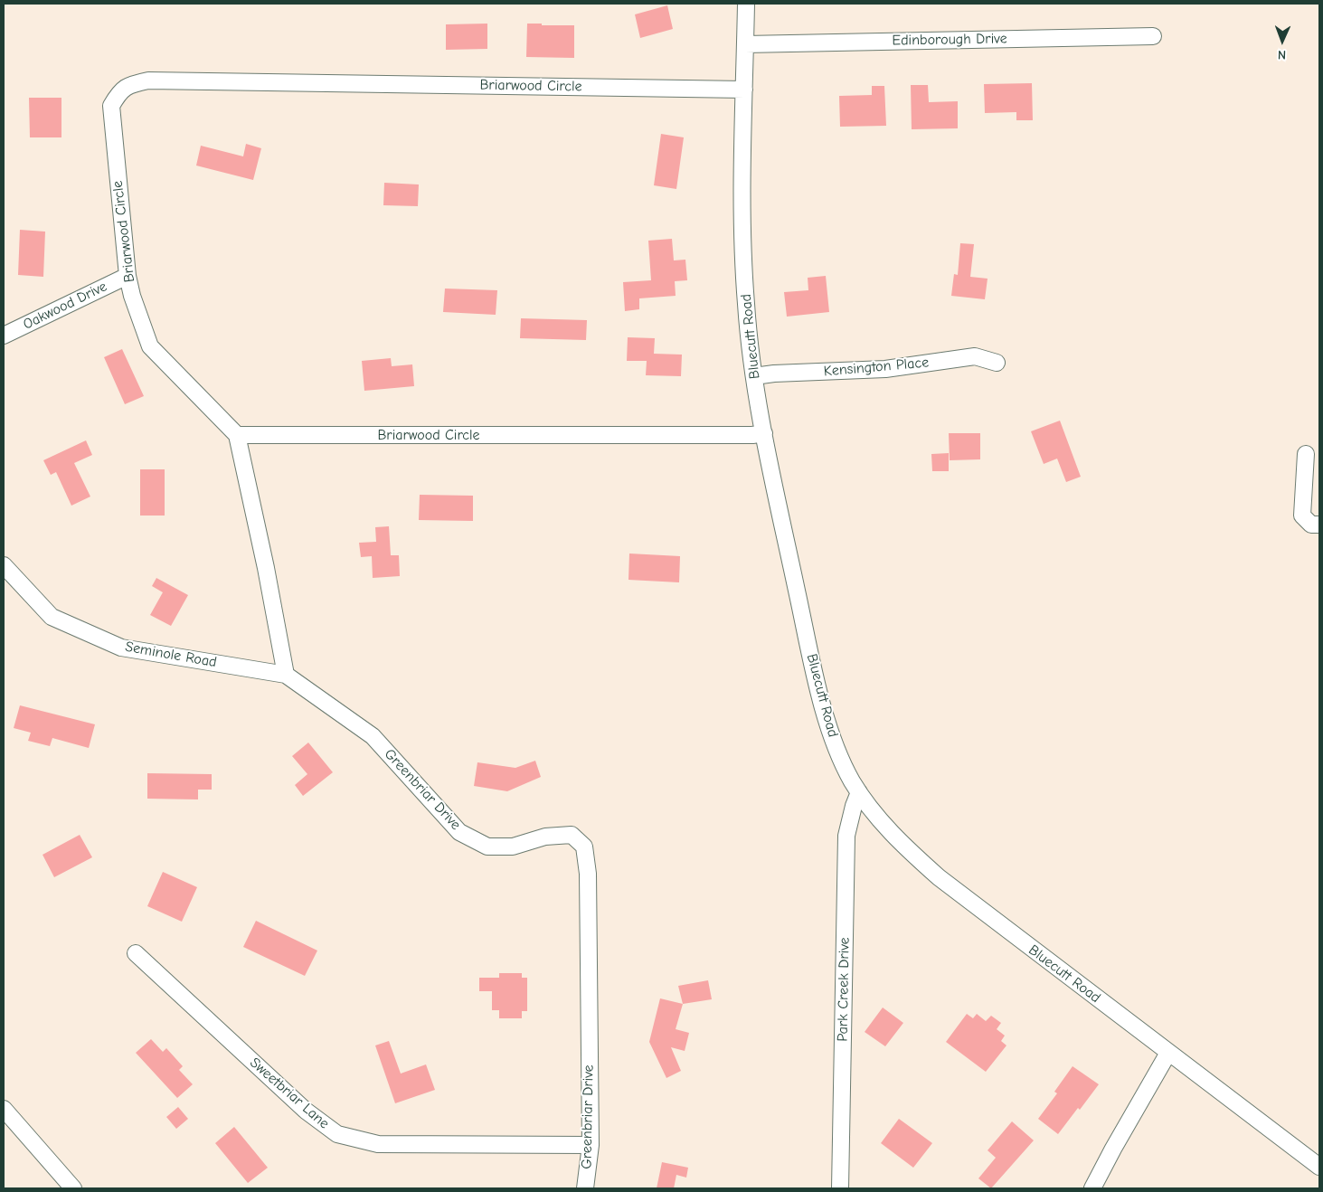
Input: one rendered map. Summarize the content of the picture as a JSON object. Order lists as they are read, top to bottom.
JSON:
{
  "streets": {
    "street": [
      "Edinborough Drive",
      "Briarwood Circle",
      "Oakwood Drive",
      "Bluecutt Road",
      "Kensington Place",
      "Seminole Road",
      "Greenbriar Drive",
      "Park Creek Drive",
      "Sweetbriar Lane"
    ]
  },
  "crossings": [
    ["Edinborough Drive", "Bluecutt Road"],
    ["Briarwood Circle", "Oakwood Drive"],
    ["Briarwood Circle", "Bluecutt Road"],
    ["Bluecutt Road", "Kensington Place"],
    ["Bluecutt Road", "Park Creek Drive"],
    ["Seminole Road", "Greenbriar Drive"],
    ["Greenbriar Drive", "Sweetbriar Lane"]
  ],
  "north": "bottom"
}
